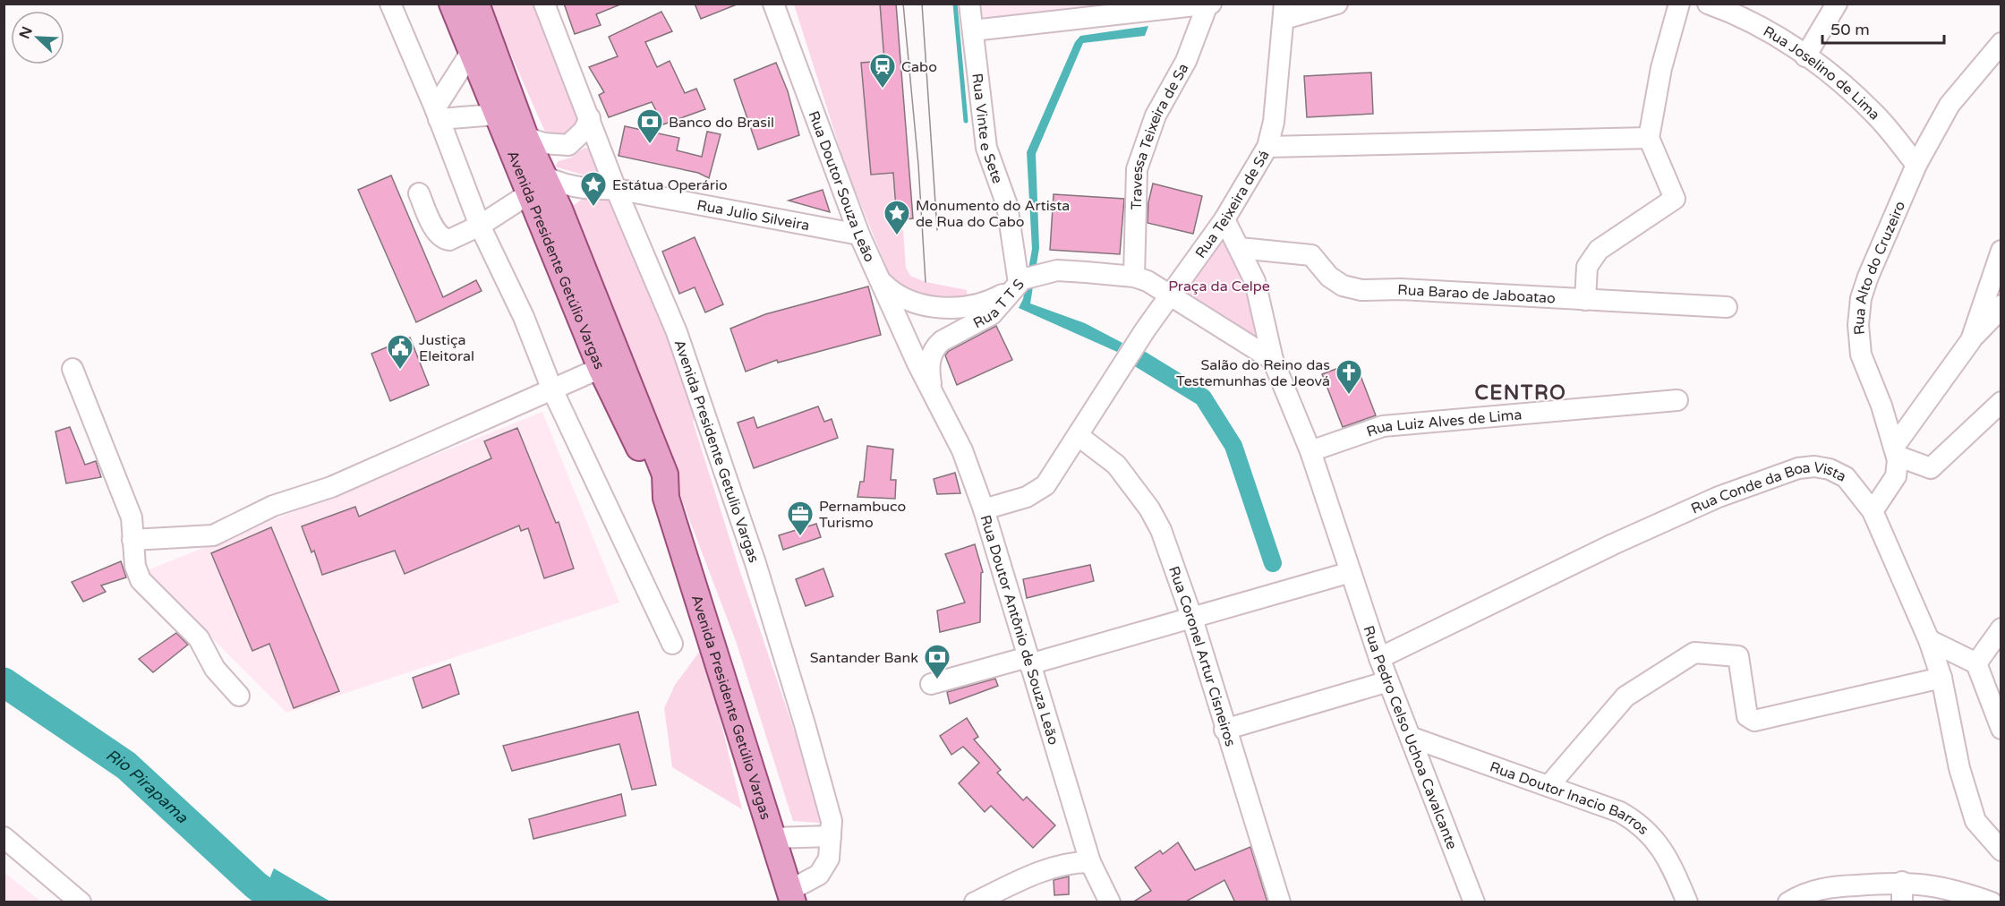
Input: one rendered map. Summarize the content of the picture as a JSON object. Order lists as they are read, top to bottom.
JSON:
{
  "streets": {
    "main road": ["Avenida Presidente Getúlio Vargas"],
    "street": [
      "Rua Joselino de Lima",
      "Rua Vinte e Sete",
      "Travessa Teixeira de Sa",
      "Rua Doutor Souza Leão",
      "Rua Teixeira de Sá",
      "Rua Julio Silveira",
      "Rua Alto do Cruzeiro",
      "Rua Barao de Jaboatao",
      "Rua T T S",
      "Rua Luiz Alves de Lima",
      "Avenida Presidente Getulio Vargas",
      "Rua Conde da Boa Vista",
      "Rua Doutor Antônio de Souza Leão",
      "Rua Coronel Artur Cisneiros",
      "Rua Pedro Celso Uchoa Cavalcante",
      "Rua Doutor Inacio Barros"
    ]
  },
  "crossings": [
    ["Rua Joselino de Lima", "Rua Alto do Cruzeiro"],
    ["Rua Vinte e Sete", "Rua T T S"],
    ["Travessa Teixeira de Sa", "Rua T T S"],
    ["Rua Doutor Souza Leão", "Rua Julio Silveira"],
    ["Rua Doutor Souza Leão", "Rua Doutor Antônio de Souza Leão"],
    ["Rua Teixeira de Sá", "Rua T T S"],
    ["Rua Teixeira de Sá", "Rua Doutor Antônio de Souza Leão"],
    ["Rua Teixeira de Sá", "Rua Coronel Artur Cisneiros"],
    ["Rua Teixeira de Sá", "Rua Pedro Celso Uchoa Cavalcante"],
    ["Rua Julio Silveira", "Avenida Presidente Getúlio Vargas"],
    ["Rua Julio Silveira", "Avenida Presidente Getulio Vargas"],
    ["Avenida Presidente Getúlio Vargas", "Avenida Presidente Getulio Vargas"],
    ["Rua Alto do Cruzeiro", "Rua Conde da Boa Vista"],
    ["Rua Barao de Jaboatao", "Rua Pedro Celso Uchoa Cavalcante"],
    ["Rua T T S", "Rua Doutor Antônio de Souza Leão"],
    ["Rua T T S", "Rua Pedro Celso Uchoa Cavalcante"],
    ["Rua Luiz Alves de Lima", "Rua Pedro Celso Uchoa Cavalcante"],
    ["Rua Conde da Boa Vista", "Rua Pedro Celso Uchoa Cavalcante"],
    ["Rua Pedro Celso Uchoa Cavalcante", "Rua Doutor Inacio Barros"]
  ],
  "districts": ["CENTRO"],
  "water": ["Rio Pirapama"],
  "parks": ["Praça da Celpe"],
  "places": {
    "station": ["Cabo"],
    "bank": ["Banco do Brasil", "Santander Bank"],
    "place": ["Estátua Operário", "Monumento do Artista de Rua do Cabo"],
    "public building": ["Justiça Eleitoral"],
    "church": ["Salão do Reino das Testemunhas de Jeová"],
    "office": ["Pernambuco Turismo"]
  },
  "scale_bar": "50 m",
  "north": "top left"
}
